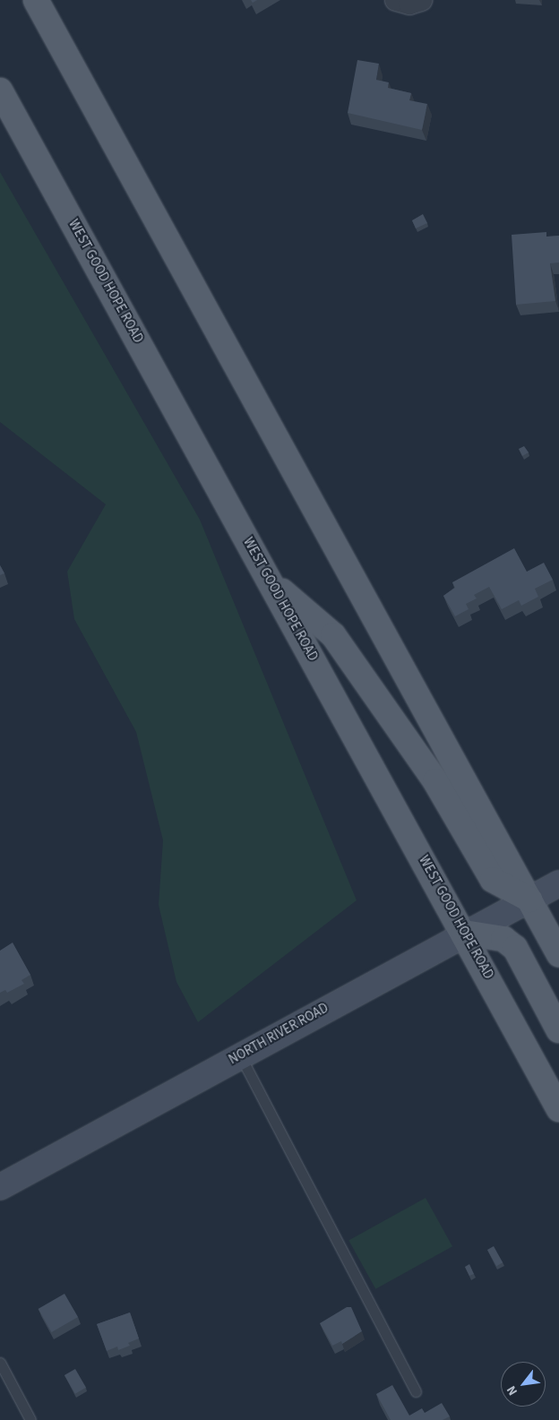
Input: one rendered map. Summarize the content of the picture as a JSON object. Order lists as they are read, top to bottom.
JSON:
{
  "streets": {
    "main road": ["WEST GOOD HOPE ROAD"],
    "street": ["NORTH RIVER ROAD"]
  },
  "crossings": [
    ["WEST GOOD HOPE ROAD", "NORTH RIVER ROAD"]
  ],
  "north": "bottom left"
}
